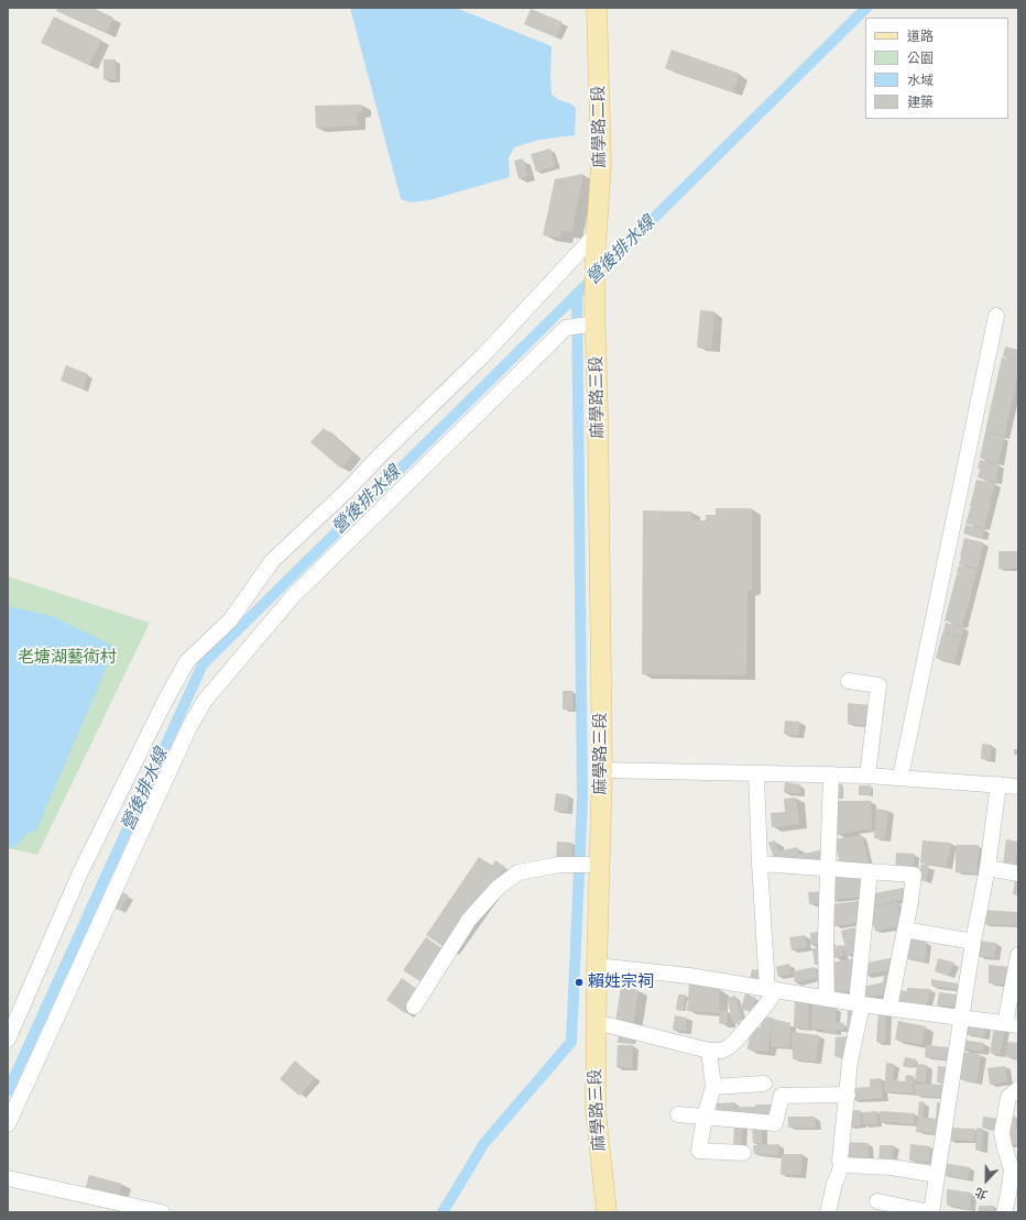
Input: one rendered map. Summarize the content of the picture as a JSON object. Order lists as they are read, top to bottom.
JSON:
{
  "streets": {
    "main road": ["麻學路二段", "麻學路三段"]
  },
  "crossings": [
    ["麻學路二段", "麻學路三段"]
  ],
  "water": ["營後排水線"],
  "parks": ["老塘湖藝術村"],
  "places": ["賴姓宗祠"],
  "legend": [
    "道路",
    "公園",
    "水域",
    "建築"
  ],
  "north": "bottom"
}
